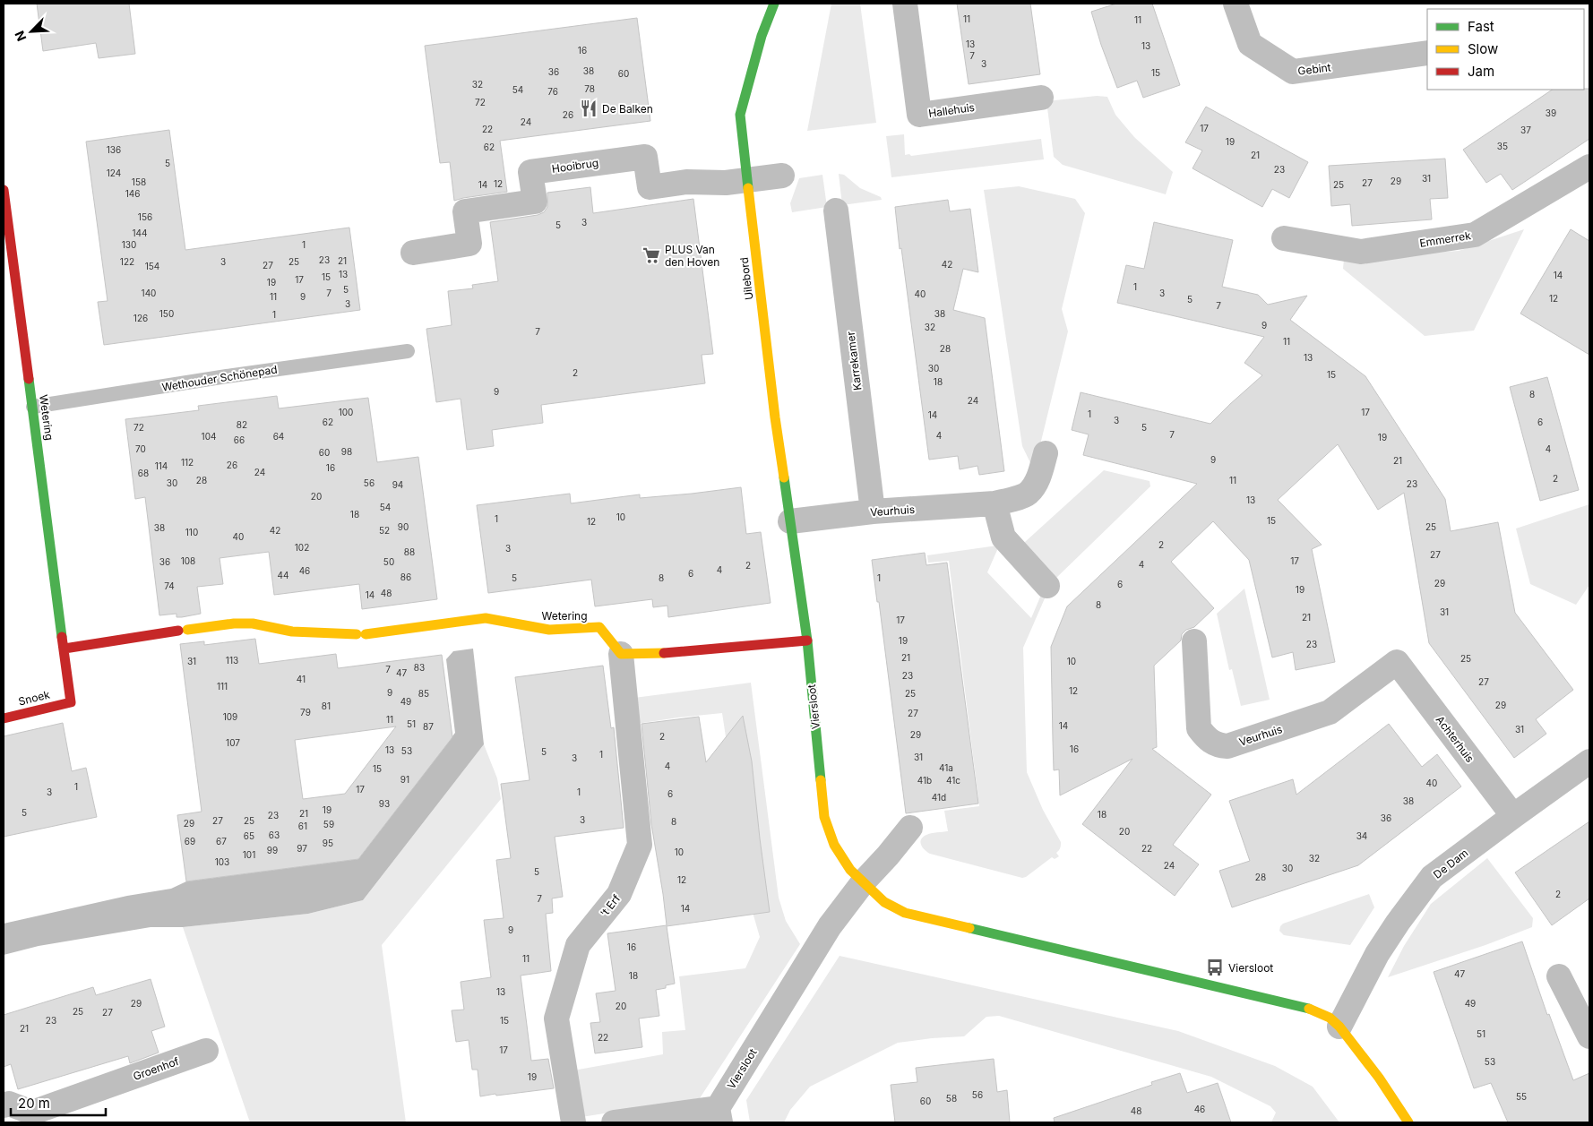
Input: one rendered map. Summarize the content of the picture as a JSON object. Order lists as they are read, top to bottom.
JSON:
{
  "streets": {
    "street": [
      "Gebint",
      "Hallehuis",
      "Hooibrug",
      "Emmerrek",
      "Uilebord",
      "Karrekamer",
      "Wetering",
      "Veurhuis",
      "Snoek",
      "Viersloot",
      "Achterhuis",
      "De Dam",
      "'t Erf",
      "Groenhof"
    ],
    "lane": ["Wethouder Schönepad"]
  },
  "crossings": [
    ["Hooibrug", "Uilebord"],
    ["Uilebord", "Veurhuis"],
    ["Uilebord", "Viersloot"],
    ["Karrekamer", "Veurhuis"],
    ["Wethouder Schönepad", "Wetering"],
    ["Wetering", "Snoek"],
    ["Wetering", "'t Erf"],
    ["Veurhuis", "Viersloot"],
    ["Veurhuis", "Achterhuis"],
    ["Viersloot", "De Dam"],
    ["Achterhuis", "De Dam"]
  ],
  "places": {
    "restaurant": ["De Balken"],
    "supermarket": ["PLUS Van den Hoven"],
    "bus stop": ["Viersloot"]
  },
  "house_numbers": [
    "11",
    "11",
    "13",
    "13",
    "16",
    "7",
    "3",
    "38",
    "36",
    "15",
    "60",
    "32",
    "78",
    "54",
    "76",
    "72",
    "39",
    "26",
    "24",
    "17",
    "22",
    "37",
    "19",
    "35",
    "62",
    "136",
    "21",
    "5",
    "23",
    "124",
    "31",
    "29",
    "158",
    "27",
    "12",
    "14",
    "25",
    "146",
    "156",
    "3",
    "5",
    "144",
    "130",
    "1",
    "23",
    "21",
    "122",
    "3",
    "25",
    "42",
    "27",
    "154",
    "13",
    "14",
    "15",
    "17",
    "19",
    "1",
    "5",
    "140",
    "7",
    "3",
    "40",
    "11",
    "9",
    "12",
    "5",
    "3",
    "7",
    "150",
    "38",
    "1",
    "126",
    "9",
    "32",
    "7",
    "11",
    "28",
    "13",
    "30",
    "2",
    "15",
    "18",
    "9",
    "8",
    "24",
    "100",
    "17",
    "1",
    "14",
    "3",
    "62",
    "6",
    "82",
    "72",
    "5",
    "7",
    "4",
    "104",
    "64",
    "19",
    "66",
    "70",
    "4",
    "98",
    "60",
    "9",
    "21",
    "112",
    "26",
    "114",
    "16",
    "24",
    "68",
    "2",
    "28",
    "11",
    "30",
    "56",
    "23",
    "94",
    "20",
    "13",
    "54",
    "18",
    "10",
    "1",
    "15",
    "12",
    "90",
    "25",
    "38",
    "42",
    "52",
    "110",
    "40",
    "2",
    "102",
    "3",
    "88",
    "27",
    "108",
    "17",
    "36",
    "50",
    "4",
    "2",
    "4",
    "46",
    "6",
    "44",
    "86",
    "5",
    "8",
    "1",
    "29",
    "6",
    "74",
    "19",
    "48",
    "14",
    "8",
    "31",
    "21",
    "17",
    "19",
    "23",
    "21",
    "25",
    "113",
    "31",
    "10",
    "83",
    "7",
    "47",
    "23",
    "41",
    "27",
    "111",
    "12",
    "9",
    "85",
    "25",
    "49",
    "29",
    "81",
    "79",
    "27",
    "109",
    "11",
    "51",
    "14",
    "87",
    "31",
    "29",
    "2",
    "107",
    "16",
    "13",
    "53",
    "5",
    "1",
    "31",
    "3",
    "4",
    "41a",
    "15",
    "91",
    "41b",
    "41c",
    "40",
    "1",
    "17",
    "3",
    "1",
    "6",
    "41d",
    "38",
    "93",
    "19",
    "5",
    "21",
    "18",
    "23",
    "36",
    "3",
    "27",
    "25",
    "8",
    "29",
    "59",
    "61",
    "20",
    "63",
    "65",
    "34",
    "69",
    "67",
    "95",
    "97",
    "22",
    "99",
    "10",
    "101",
    "32",
    "103",
    "24",
    "30",
    "5",
    "28",
    "12",
    "2",
    "7",
    "14",
    "9",
    "16",
    "11",
    "47",
    "18",
    "13",
    "29",
    "49",
    "20",
    "25",
    "27",
    "23",
    "15",
    "21",
    "51",
    "22",
    "17",
    "53",
    "19",
    "56",
    "55",
    "58",
    "60",
    "46",
    "48"
  ],
  "legend": ["Fast", "Slow", "Jam"],
  "scale_bar": "20 m",
  "north": "bottom left"
}
